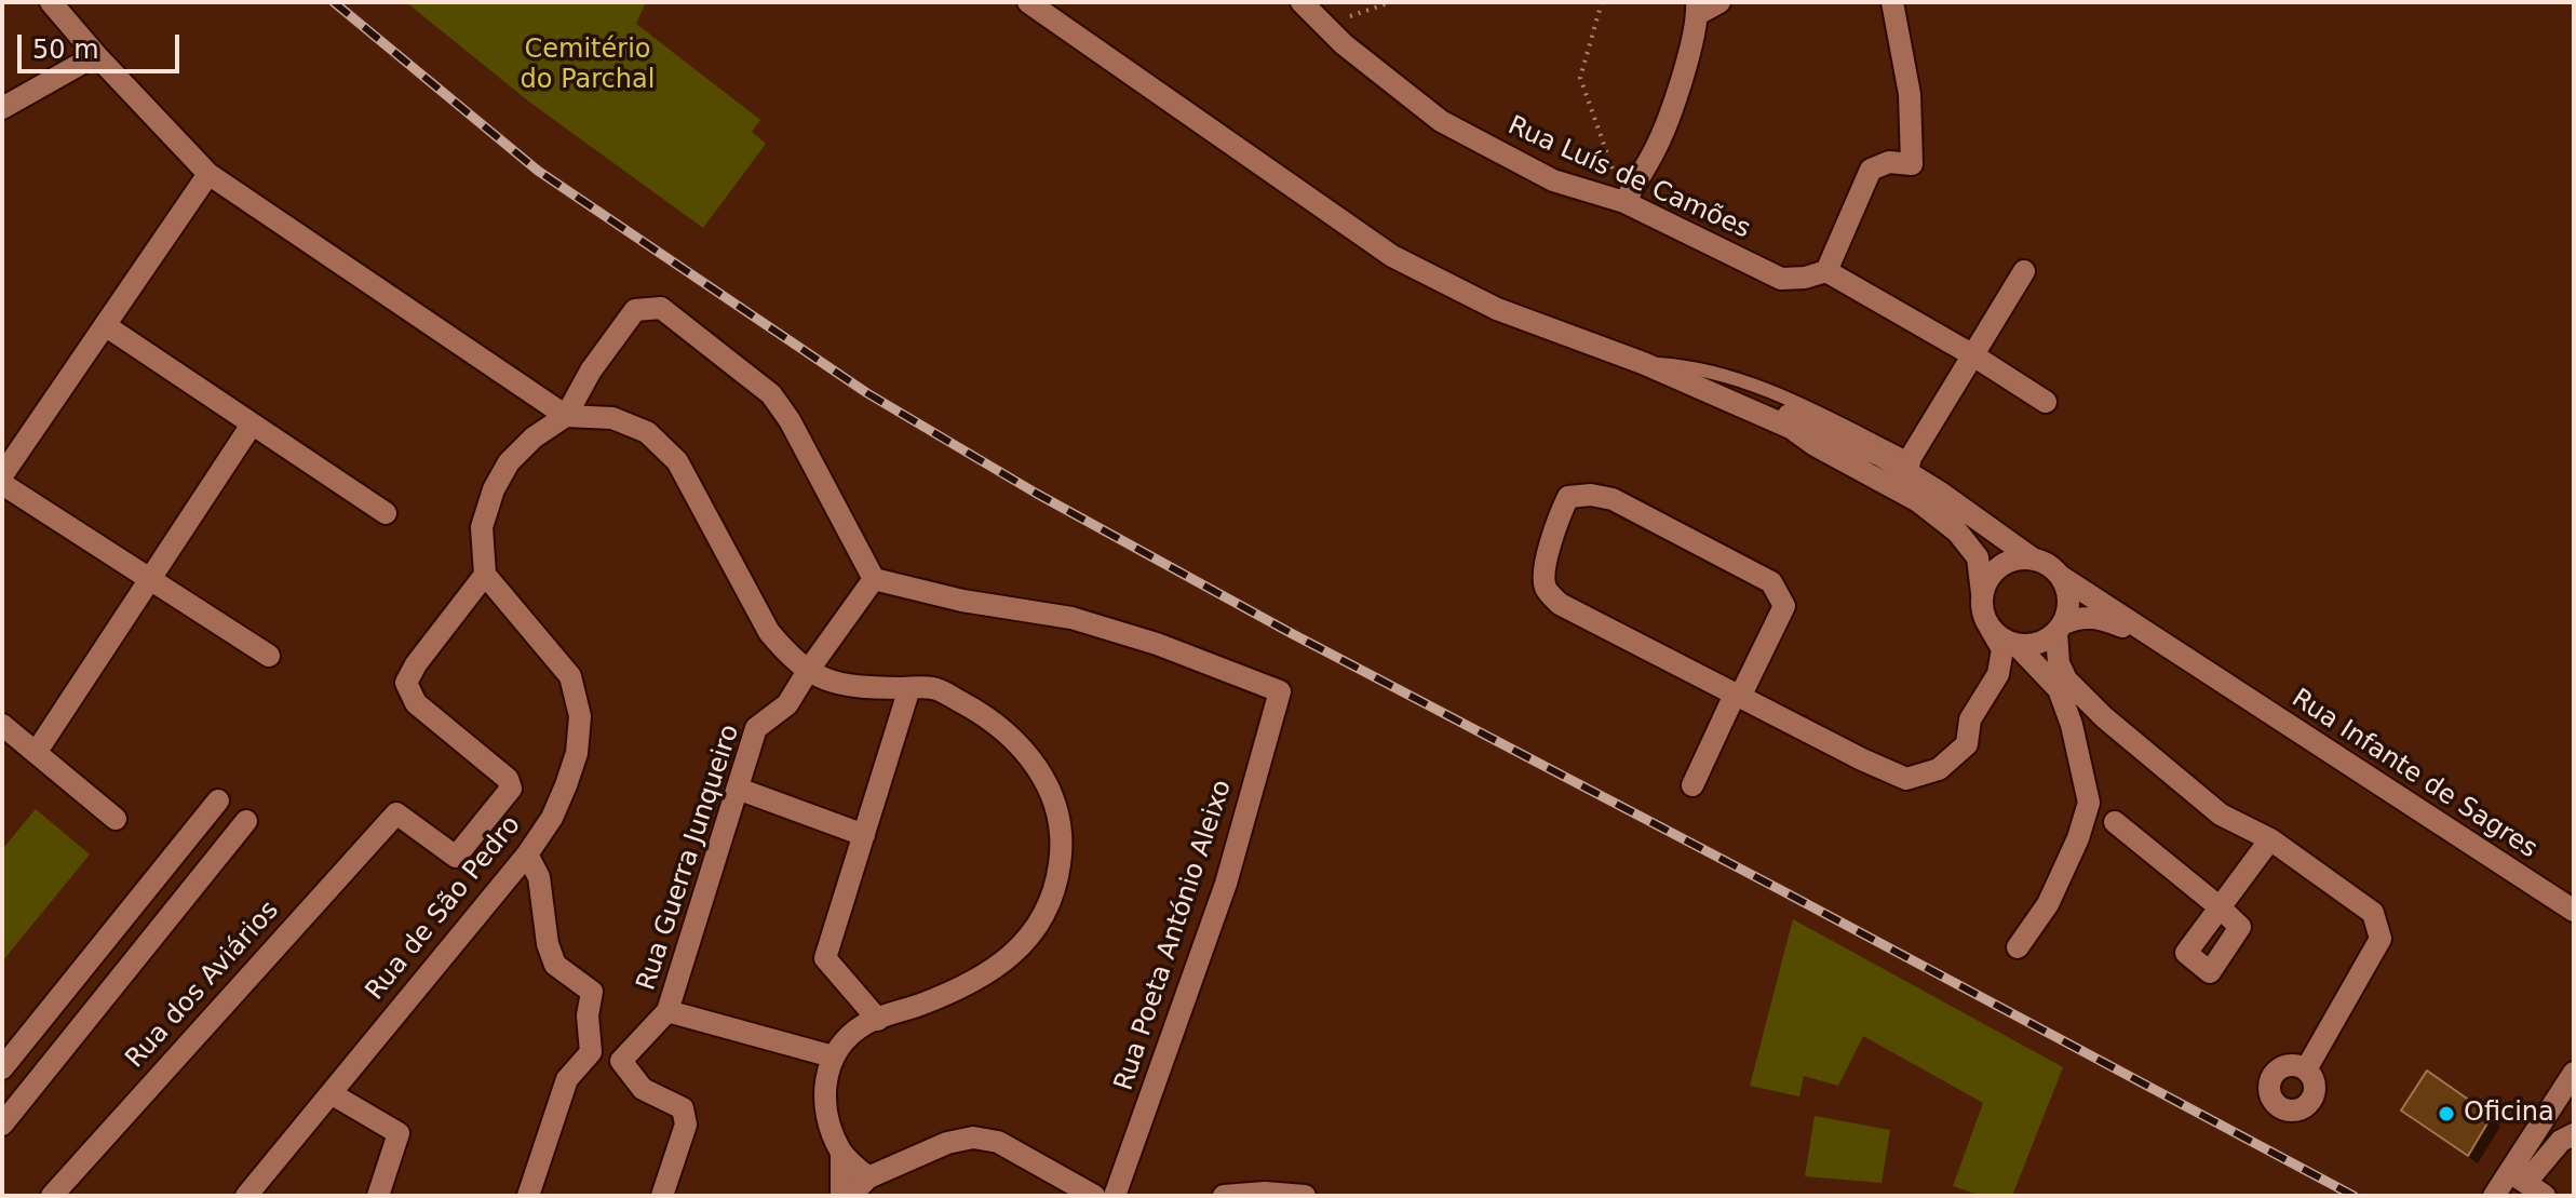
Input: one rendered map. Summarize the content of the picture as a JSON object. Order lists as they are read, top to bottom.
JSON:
{
  "streets": {
    "street": [
      "Rua Luís de Camões",
      "Rua Infante de Sagres",
      "Rua Guerra Junqueiro",
      "Rua de São Pedro",
      "Rua Poeta António Aleixo",
      "Rua dos Aviários"
    ]
  },
  "crossings": [
    ["Rua Guerra Junqueiro", "Rua Poeta António Aleixo"],
    ["Rua de São Pedro", "Rua dos Aviários"]
  ],
  "parks": ["Cemitério do Parchal"],
  "places": ["Oficina"],
  "scale_bar": "50 m"
}
